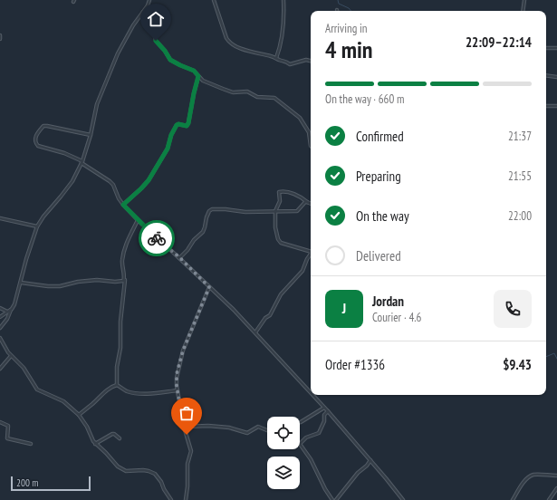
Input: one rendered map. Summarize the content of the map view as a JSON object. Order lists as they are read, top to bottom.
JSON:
{
  "scale_bar": "200 m",
  "page": {
    "heading": ["4 min", "Arriving in", "22:09–22:14"],
    "panel": [
      "Jordan",
      "Courier · 4.6",
      "Order #1336",
      "$9.43"
    ],
    "bar": "On the way · 660 m",
    "list": [
      ["Confirmed", "21:37"],
      ["Preparing", "21:55"],
      ["On the way", "22:00"],
      "Delivered"
    ],
    "round": "J",
    "scale": "200 m"
  }
}
